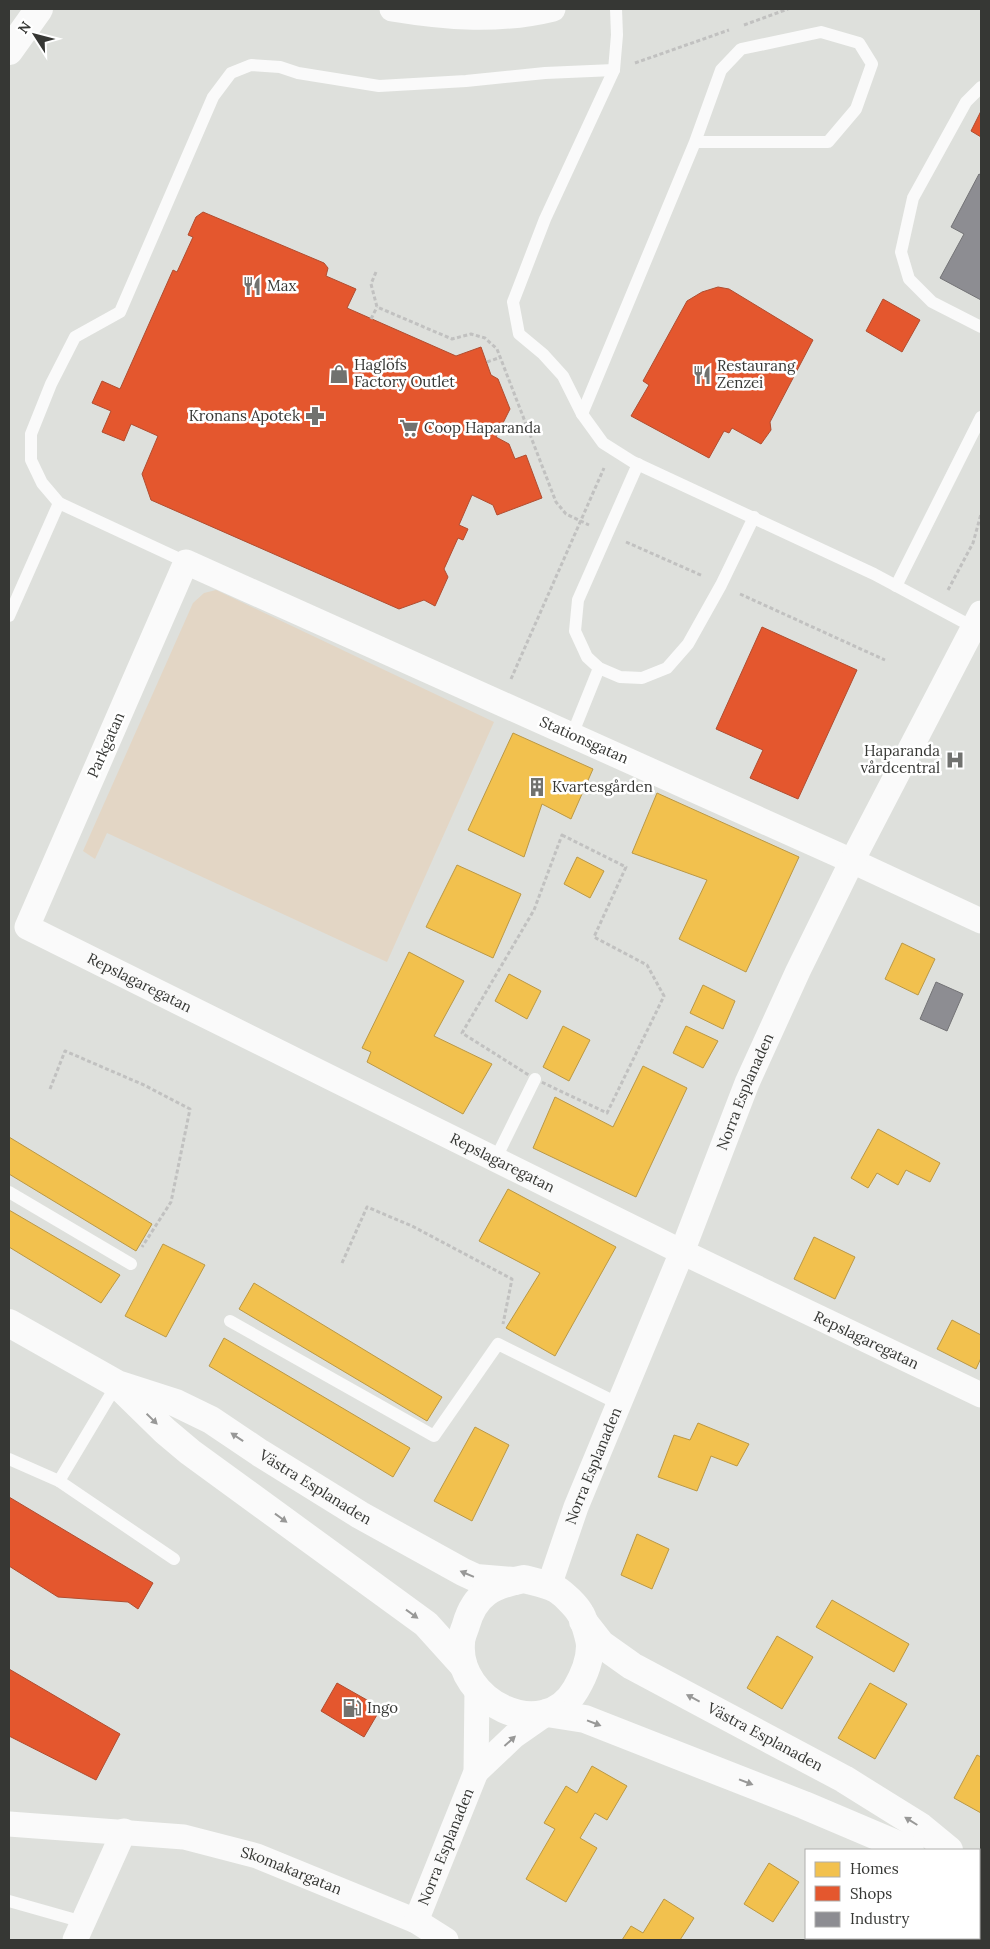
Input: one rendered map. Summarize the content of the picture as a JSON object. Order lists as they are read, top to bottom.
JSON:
{
  "streets": {
    "main road": ["Västra Esplanaden"],
    "street": [
      "Stationsgatan",
      "Parkgatan",
      "Repslagaregatan",
      "Norra Esplanaden",
      "Skomakargatan"
    ]
  },
  "crossings": [
    ["Stationsgatan", "Parkgatan"],
    ["Stationsgatan", "Norra Esplanaden"],
    ["Parkgatan", "Repslagaregatan"],
    ["Repslagaregatan", "Norra Esplanaden"],
    ["Norra Esplanaden", "Västra Esplanaden"],
    ["Norra Esplanaden", "Skomakargatan"]
  ],
  "places": {
    "restaurant": ["Max", "Restaurang Zenzei"],
    "shop": ["Haglöfs Factory Outlet"],
    "pharmacy": ["Kronans Apotek"],
    "supermarket": ["Coop Haparanda"],
    "hospital": ["Haparanda vårdcentral"],
    "building": ["Kvartesgården"],
    "fuel station": ["Ingo"]
  },
  "legend": ["Homes", "Shops", "Industry"],
  "north": "top left"
}
